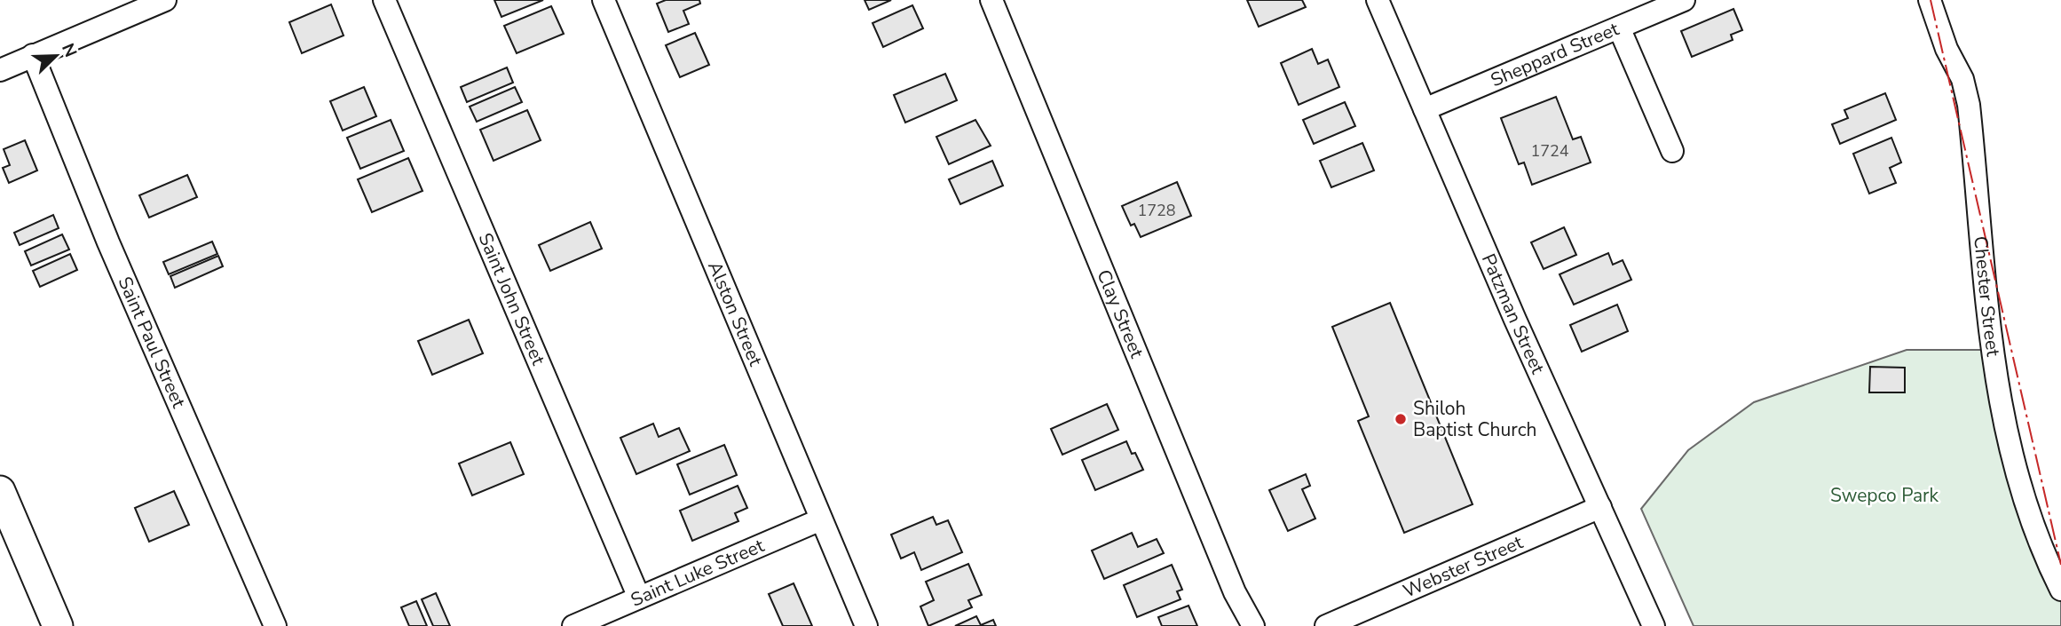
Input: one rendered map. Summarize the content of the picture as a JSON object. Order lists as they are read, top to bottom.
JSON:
{
  "streets": {
    "street": [
      "Sheppard Street",
      "Chester Street",
      "Saint John Street",
      "Alston Street",
      "Clay Street",
      "Patzman Street",
      "Saint Paul Street",
      "Webster Street",
      "Saint Luke Street"
    ]
  },
  "crossings": [
    ["Sheppard Street", "Patzman Street"],
    ["Saint John Street", "Saint Luke Street"],
    ["Alston Street", "Saint Luke Street"],
    ["Patzman Street", "Webster Street"]
  ],
  "parks": ["Swepco Park"],
  "places": ["Shiloh Baptist Church"],
  "house_numbers": ["1724", "1728"],
  "north": "top right"
}
